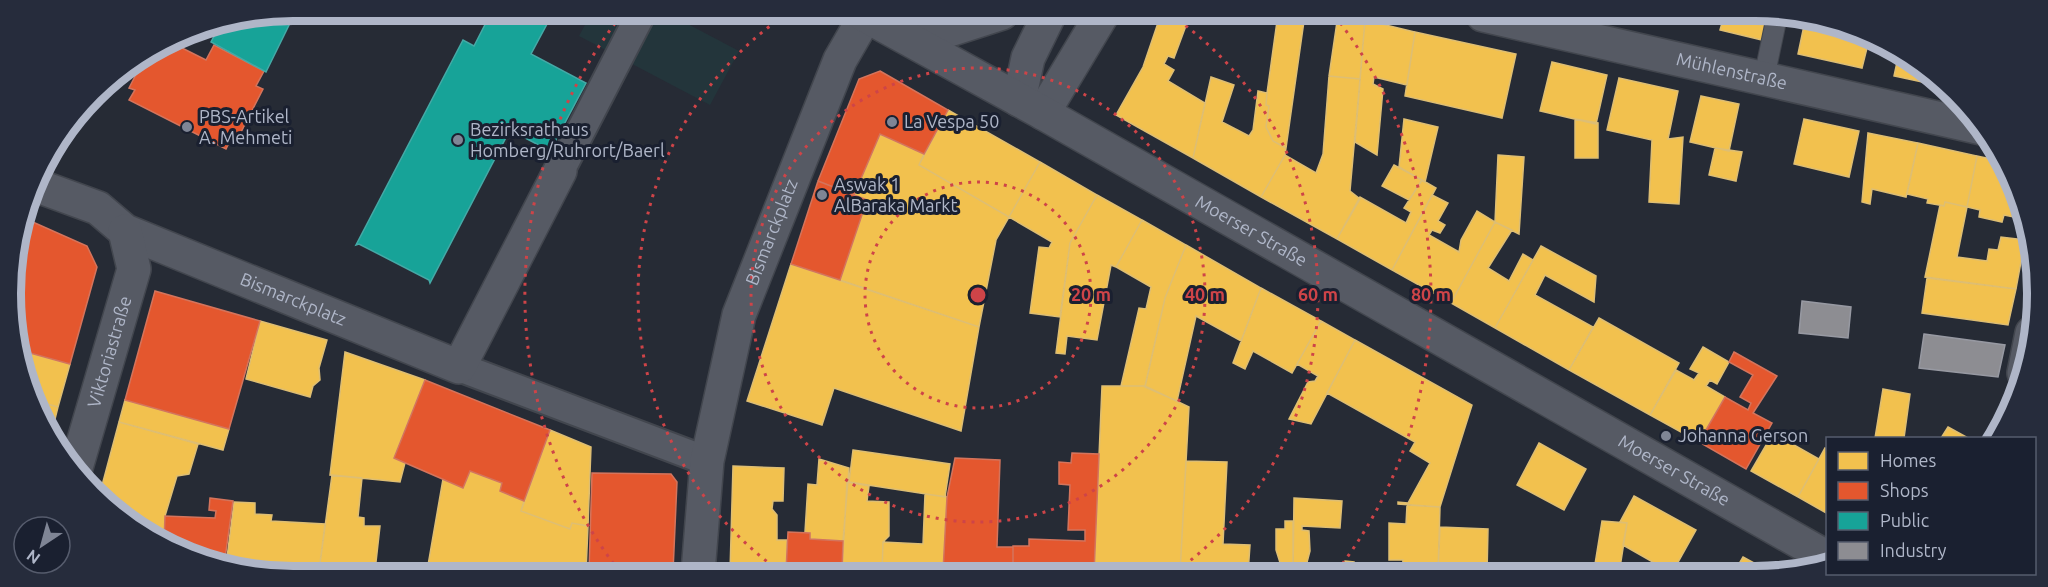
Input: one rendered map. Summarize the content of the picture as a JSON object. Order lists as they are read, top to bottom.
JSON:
{
  "streets": {
    "street": [
      "Mühlenstraße",
      "Moerser Straße",
      "Bismarckplatz",
      "Viktoriastraße"
    ]
  },
  "crossings": [
    ["Bismarckplatz", "Viktoriastraße"]
  ],
  "places": [
    "La Vespa 50",
    "PBS-Artikel A. Mehmeti",
    "Bezirksrathaus Homberg/Ruhrort/Baerl",
    "Aswak 1 AlBaraka Markt",
    "Johanna Gerson"
  ],
  "legend": [
    "Homes",
    "Shops",
    "Public",
    "Industry"
  ],
  "north": "bottom left",
  "rings": [
    "20 m",
    "40 m",
    "60 m",
    "80 m"
  ]
}
